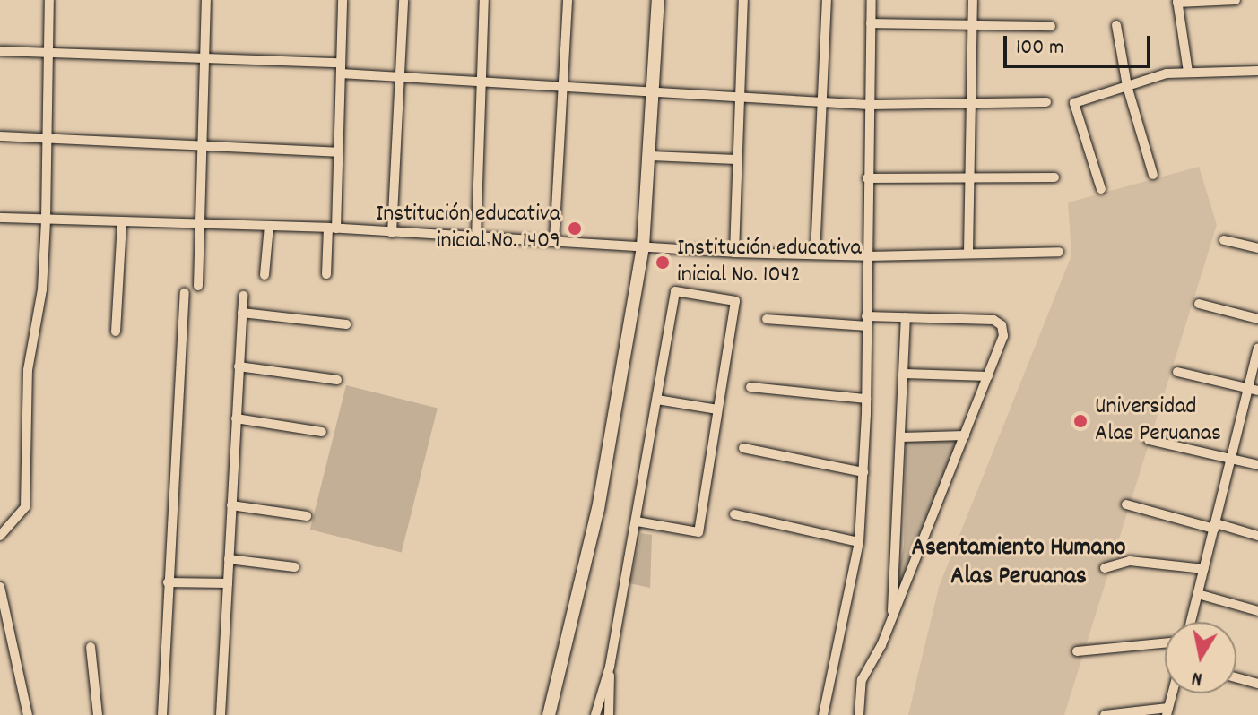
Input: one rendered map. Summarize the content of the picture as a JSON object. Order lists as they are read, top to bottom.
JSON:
{
  "districts": ["Asentamiento Humano Alas Peruanas"],
  "places": ["Institución educativa inicial No. 1409", "Institución educativa inicial No. 1042", "Universidad Alas Peruanas"],
  "scale_bar": "100 m",
  "north": "bottom"
}
